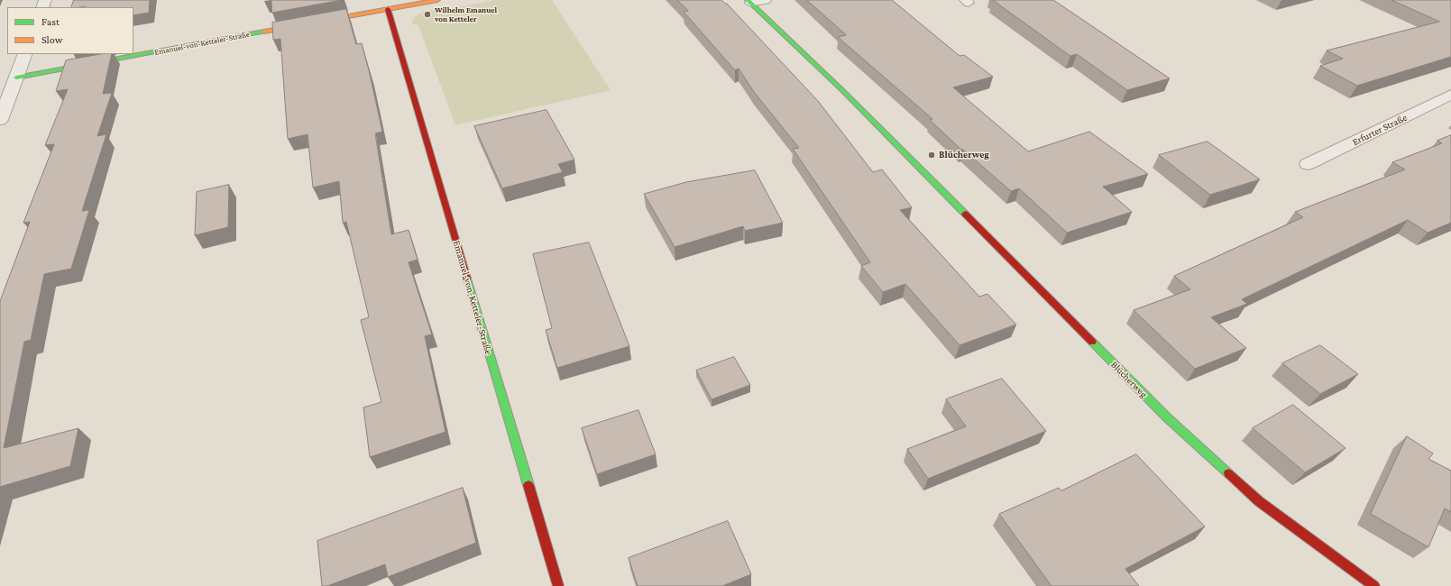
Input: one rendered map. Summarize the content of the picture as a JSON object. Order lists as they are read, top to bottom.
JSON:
{
  "streets": {
    "street": ["Emanuel-von-Ketteler-Straße", "Erfurter Straße", "Blücherweg"]
  },
  "places": ["Wilhelm Emanuel von Ketteler", "Blücherweg"],
  "legend": ["Fast", "Slow"]
}
